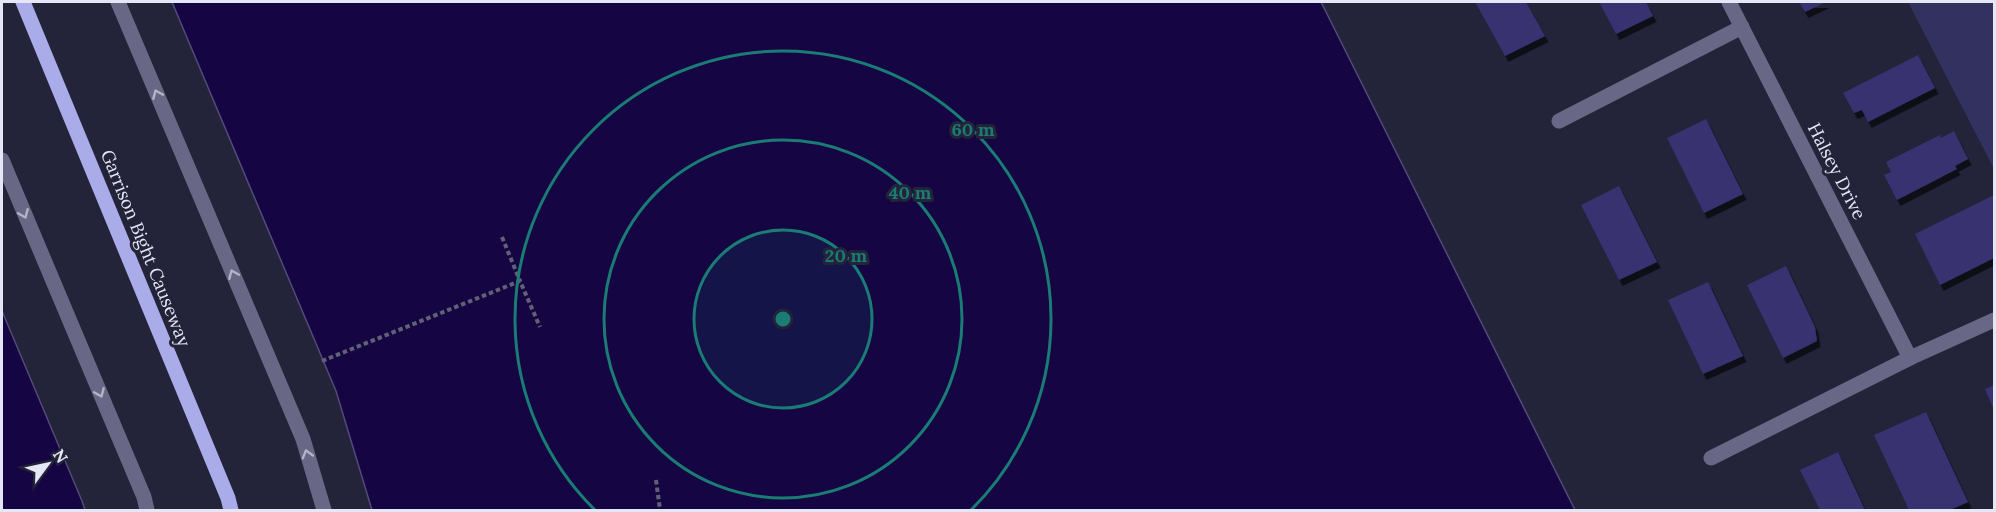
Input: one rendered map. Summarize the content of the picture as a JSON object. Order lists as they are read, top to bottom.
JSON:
{
  "streets": {
    "main road": ["Garrison Bight Causeway"],
    "street": ["Halsey Drive"]
  },
  "north": "top right",
  "rings": ["60 m", "40 m", "20 m"]
}
